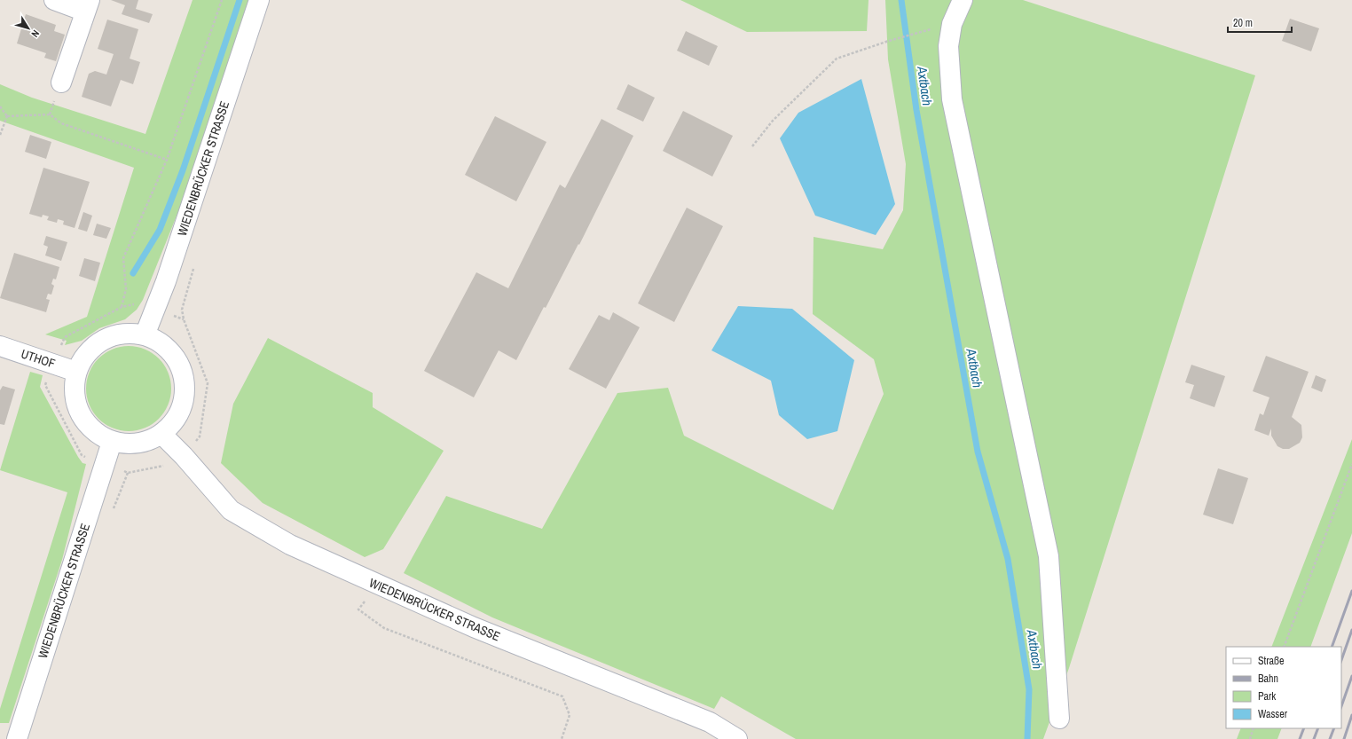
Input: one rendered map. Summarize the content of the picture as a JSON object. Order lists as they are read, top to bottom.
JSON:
{
  "streets": {
    "street": ["WIEDENBRÜCKER STRASSE", "UTHOF"]
  },
  "crossings": [
    ["WIEDENBRÜCKER STRASSE", "UTHOF"]
  ],
  "water": ["Axtbach"],
  "legend": [
    "Straße",
    "Bahn",
    "Park",
    "Wasser"
  ],
  "scale_bar": "20 m",
  "north": "bottom right"
}
